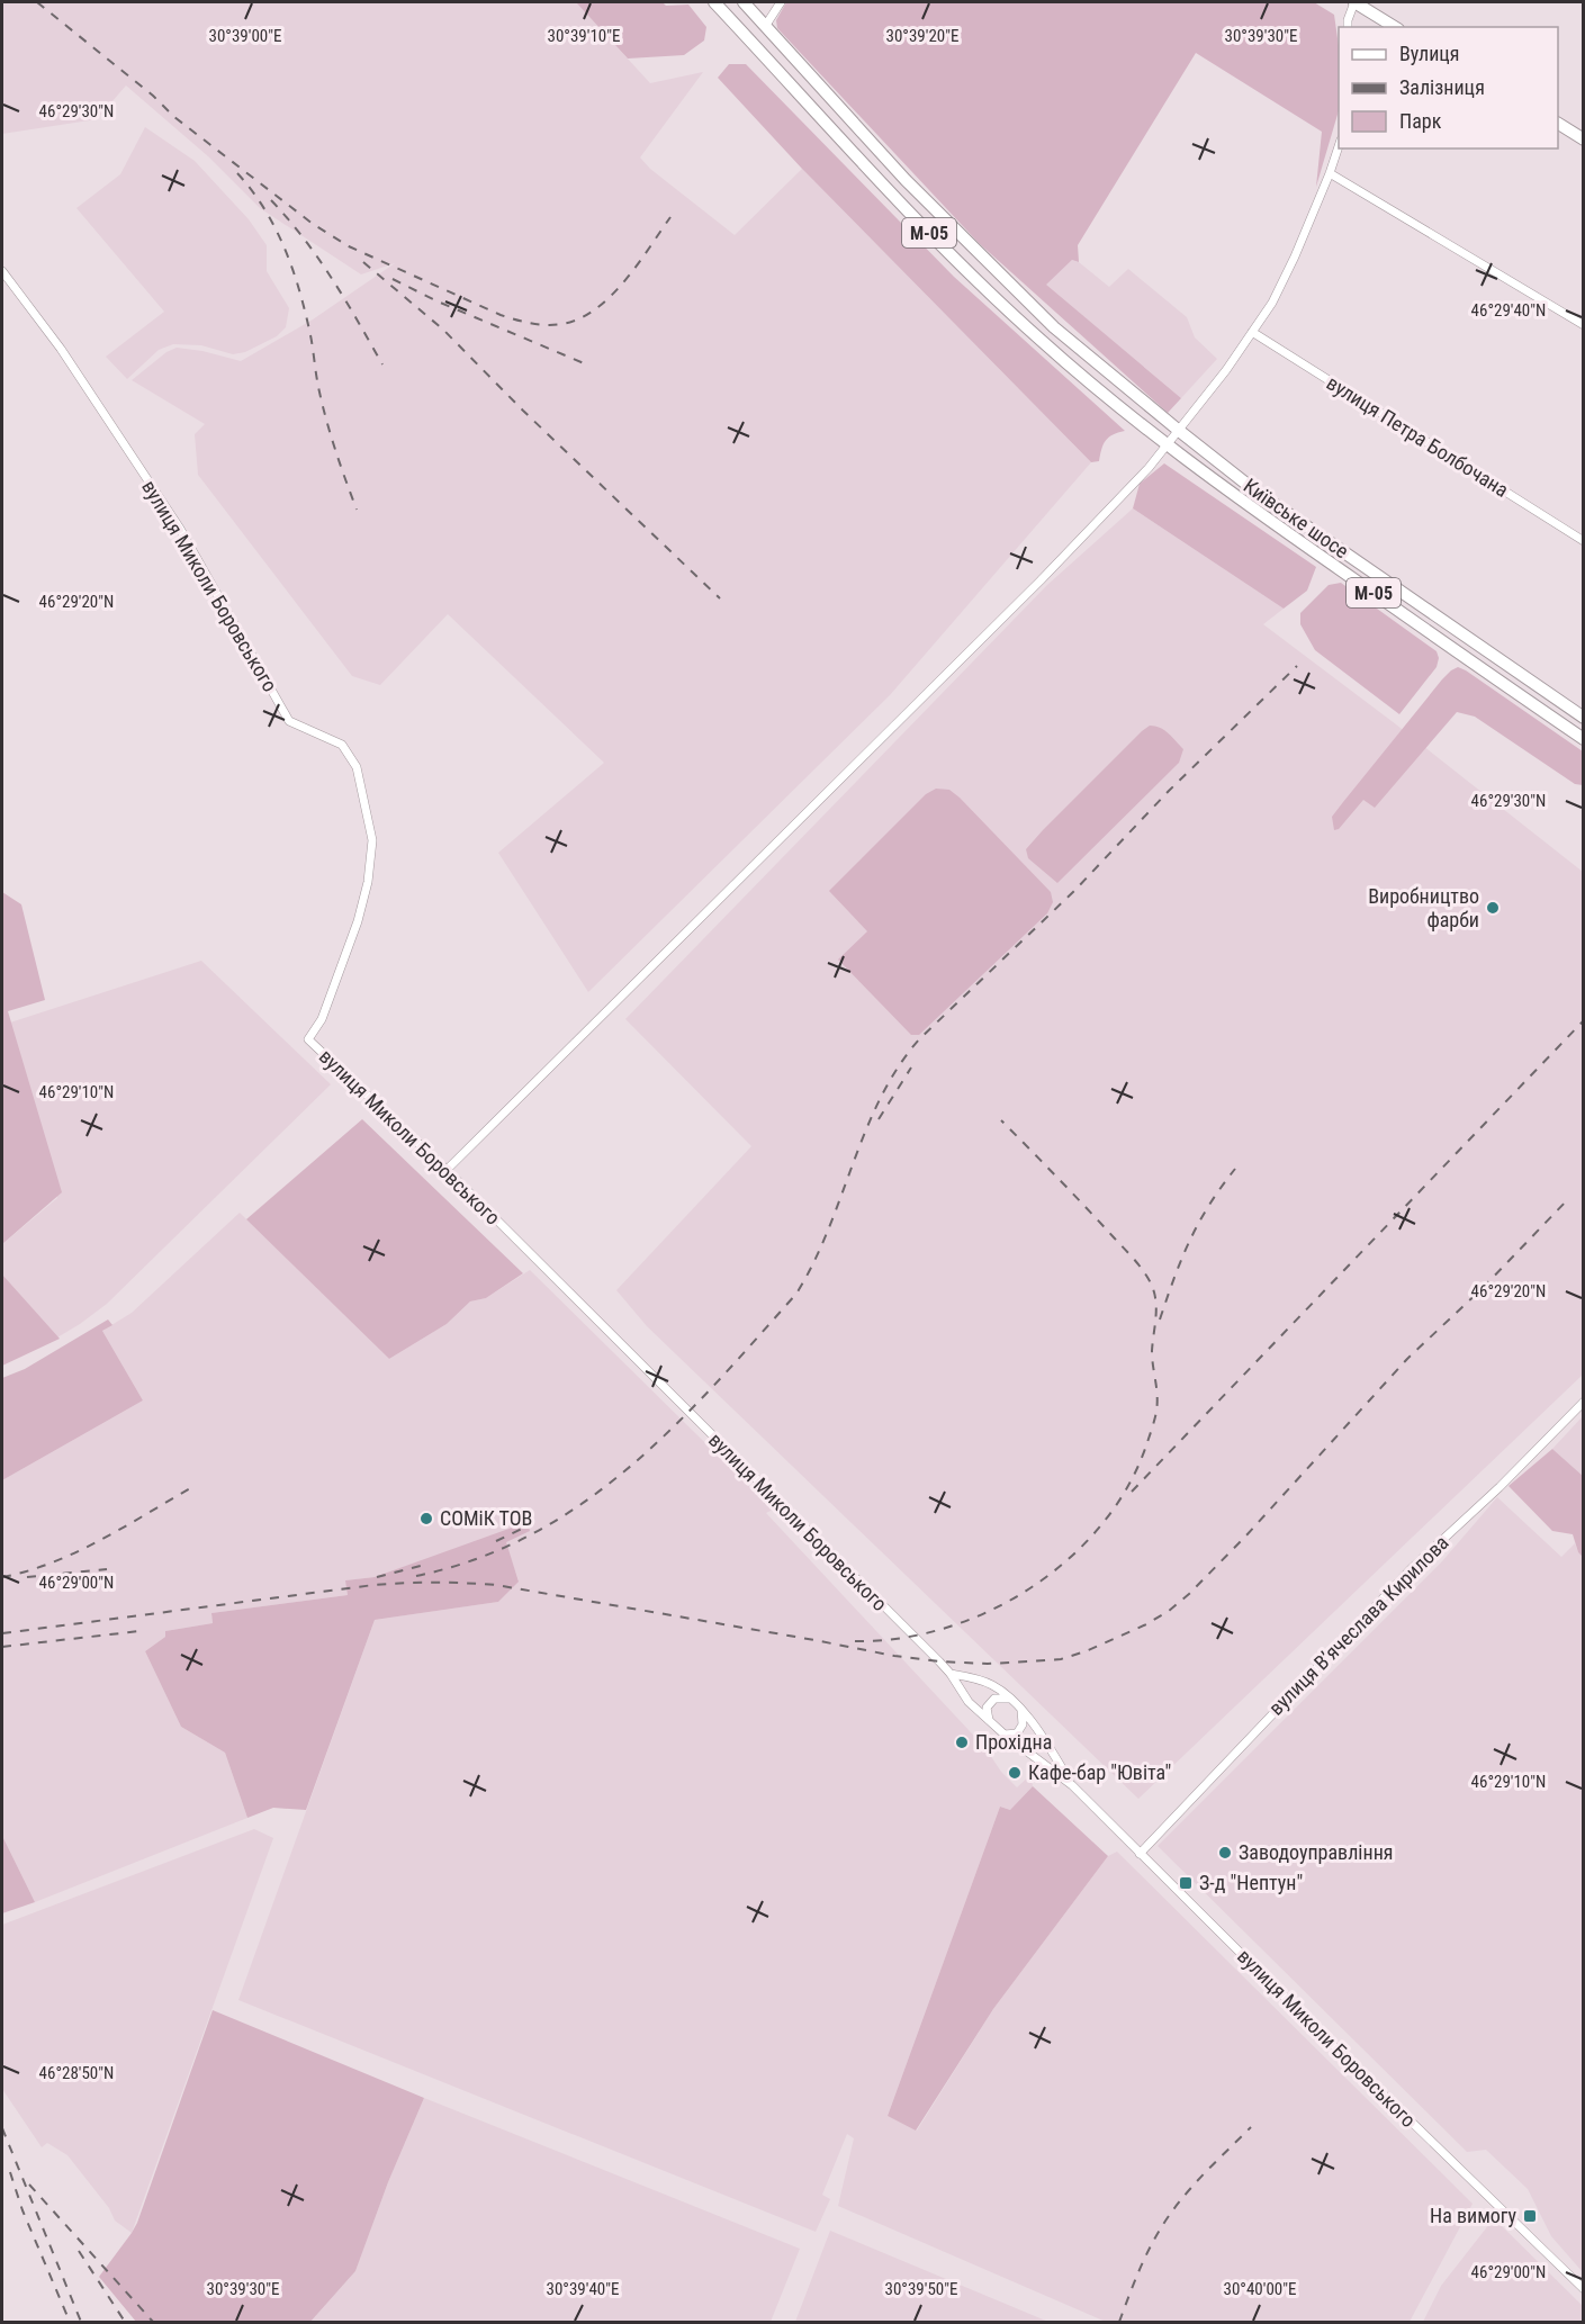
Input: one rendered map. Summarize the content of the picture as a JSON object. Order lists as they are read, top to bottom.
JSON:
{
  "streets": {
    "main road": ["М-05", "Київське шосе"],
    "street": ["вулиця Петра Болбочана", "вулиця Миколи Боровського", "вулиця Вʼячеслава Кирилова"]
  },
  "crossings": [
    ["М-05", "Київське шосе"],
    ["вулиця Миколи Боровського", "вулиця Вʼячеслава Кирилова"]
  ],
  "places": {
    "other": [
      "Виробництво фарби",
      "СОМіК ТОВ",
      "Прохідна",
      "Кафе-бар \"Ювіта\"",
      "Заводоуправління"
    ],
    "transit": ["З-д \"Нептун\"", "На вимогу"]
  },
  "legend": ["Вулиця", "Залізниця", "Парк"],
  "coordinates": [
    "30°39'00\"E",
    "30°39'30\"E",
    "30°39'10\"E",
    "30°39'20\"E",
    "46°29'30\"N",
    "46°29'40\"N",
    "46°29'20\"N",
    "46°29'10\"N",
    "46°29'00\"N",
    "46°28'50\"N",
    "30°39'40\"E",
    "30°39'50\"E",
    "30°40'00\"E"
  ]
}
